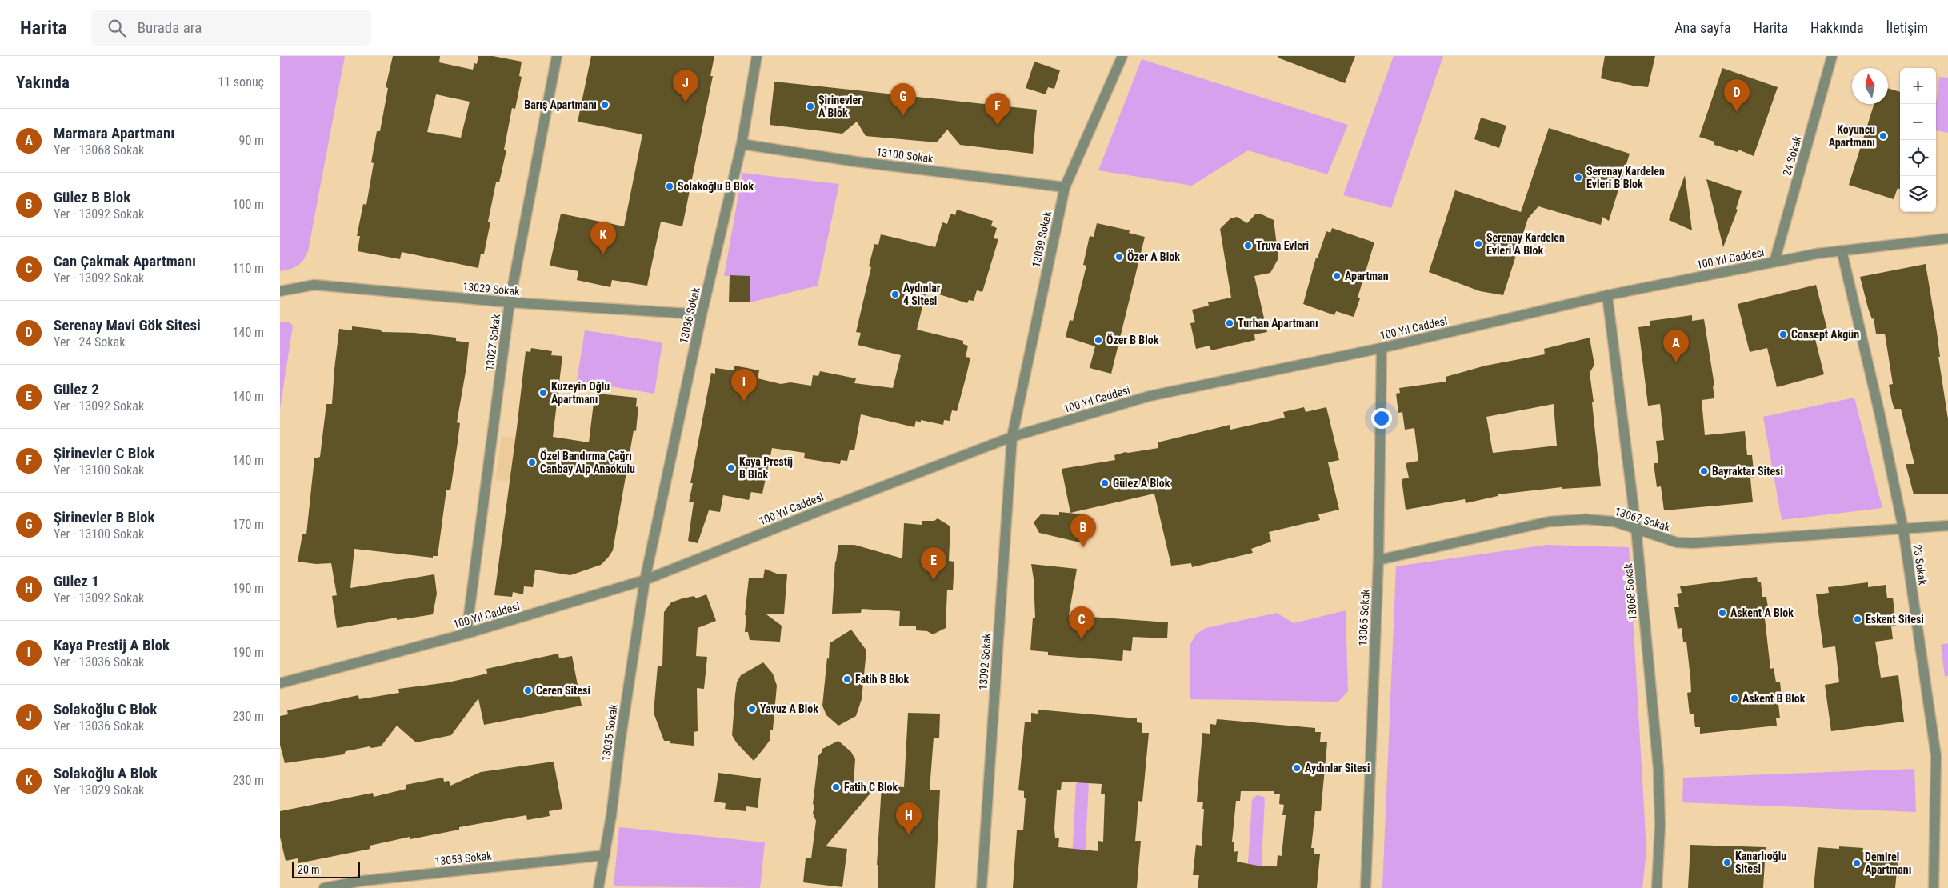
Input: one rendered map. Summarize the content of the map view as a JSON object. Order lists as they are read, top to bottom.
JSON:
{
  "streets": {
    "street": [
      "13100 Sokak",
      "24 Sokak",
      "13039 Sokak",
      "100 Yıl Caddesi",
      "13029 Sokak",
      "13036 Sokak",
      "13027 Sokak",
      "13067 Sokak",
      "23 Sokak",
      "13068 Sokak",
      "13065 Sokak",
      "13092 Sokak",
      "13035 Sokak",
      "13053 Sokak"
    ]
  },
  "crossings": [
    ["13100 Sokak", "13039 Sokak"],
    ["13100 Sokak", "13036 Sokak"],
    ["24 Sokak", "100 Yıl Caddesi"],
    ["13039 Sokak", "100 Yıl Caddesi"],
    ["13039 Sokak", "13092 Sokak"],
    ["100 Yıl Caddesi", "13036 Sokak"],
    ["100 Yıl Caddesi", "13027 Sokak"],
    ["100 Yıl Caddesi", "23 Sokak"],
    ["100 Yıl Caddesi", "13068 Sokak"],
    ["100 Yıl Caddesi", "13065 Sokak"],
    ["100 Yıl Caddesi", "13092 Sokak"],
    ["100 Yıl Caddesi", "13035 Sokak"],
    ["13029 Sokak", "13036 Sokak"],
    ["13029 Sokak", "13027 Sokak"],
    ["13036 Sokak", "13035 Sokak"],
    ["13067 Sokak", "23 Sokak"],
    ["13067 Sokak", "13068 Sokak"],
    ["13067 Sokak", "13065 Sokak"],
    ["13035 Sokak", "13053 Sokak"]
  ],
  "places": [
    "Barış Apartmanı",
    "Şirinevler A Blok",
    "Koyuncu Apartmanı",
    "Serenay Kardelen Evleri B Blok",
    "Solakoğlu B Blok",
    "Serenay Kardelen Evleri A Blok",
    "Truva Evleri",
    "Özer A Blok",
    "Apartman",
    "Aydınlar 4 Sitesi",
    "Turhan Apartmanı",
    "Consept Akgün",
    "Özer B Blok",
    "Kuzeyin Oğlu Apartmanı",
    "Özel Bandırma Çağrı Canbay Alp Anaokulu",
    "Kaya Prestij B Blok",
    "Bayraktar Sitesi",
    "Gülez A Blok",
    "Askent A Blok",
    "Eskent Sitesi",
    "Fatih B Blok",
    "Ceren Sitesi",
    "Askent B Blok",
    "Yavuz A Blok",
    "Aydınlar Sitesi",
    "Fatih C Blok",
    "Kanarlıoğlu Sitesi",
    "Demirel Apartmanı"
  ],
  "scale_bar": "20 m",
  "north": "top",
  "page": {
    "header": "Harita",
    "search": "Burada ara",
    "nav": [
      "Ana sayfa",
      "Harita",
      "Hakkında",
      "İletişim"
    ],
    "heading": ["Yakında", "11 sonuç"],
    "map_buttons": ["+", "−"],
    "pins": [
      "J",
      "D",
      "G",
      "F",
      "K",
      "A",
      "I",
      "B",
      "E",
      "C",
      "H"
    ],
    "list": [
      {
        "mark": "A",
        "name": "Marmara Apartmanı",
        "note": "Yer · 13068 Sokak",
        "value": "90 m"
      },
      {
        "mark": "B",
        "name": "Gülez B Blok",
        "note": "Yer · 13092 Sokak",
        "value": "100 m"
      },
      {
        "mark": "C",
        "name": "Can Çakmak Apartmanı",
        "note": "Yer · 13092 Sokak",
        "value": "110 m"
      },
      {
        "mark": "D",
        "name": "Serenay Mavi Gök Sitesi",
        "note": "Yer · 24 Sokak",
        "value": "140 m"
      },
      {
        "mark": "E",
        "name": "Gülez 2",
        "note": "Yer · 13092 Sokak",
        "value": "140 m"
      },
      {
        "mark": "F",
        "name": "Şirinevler C Blok",
        "note": "Yer · 13100 Sokak",
        "value": "140 m"
      },
      {
        "mark": "G",
        "name": "Şirinevler B Blok",
        "note": "Yer · 13100 Sokak",
        "value": "170 m"
      },
      {
        "mark": "H",
        "name": "Gülez 1",
        "note": "Yer · 13092 Sokak",
        "value": "190 m"
      },
      {
        "mark": "I",
        "name": "Kaya Prestij A Blok",
        "note": "Yer · 13036 Sokak",
        "value": "190 m"
      },
      {
        "mark": "J",
        "name": "Solakoğlu C Blok",
        "note": "Yer · 13036 Sokak",
        "value": "230 m"
      },
      {
        "mark": "K",
        "name": "Solakoğlu A Blok",
        "note": "Yer · 13029 Sokak",
        "value": "230 m"
      }
    ],
    "scale": "20 m"
  }
}
